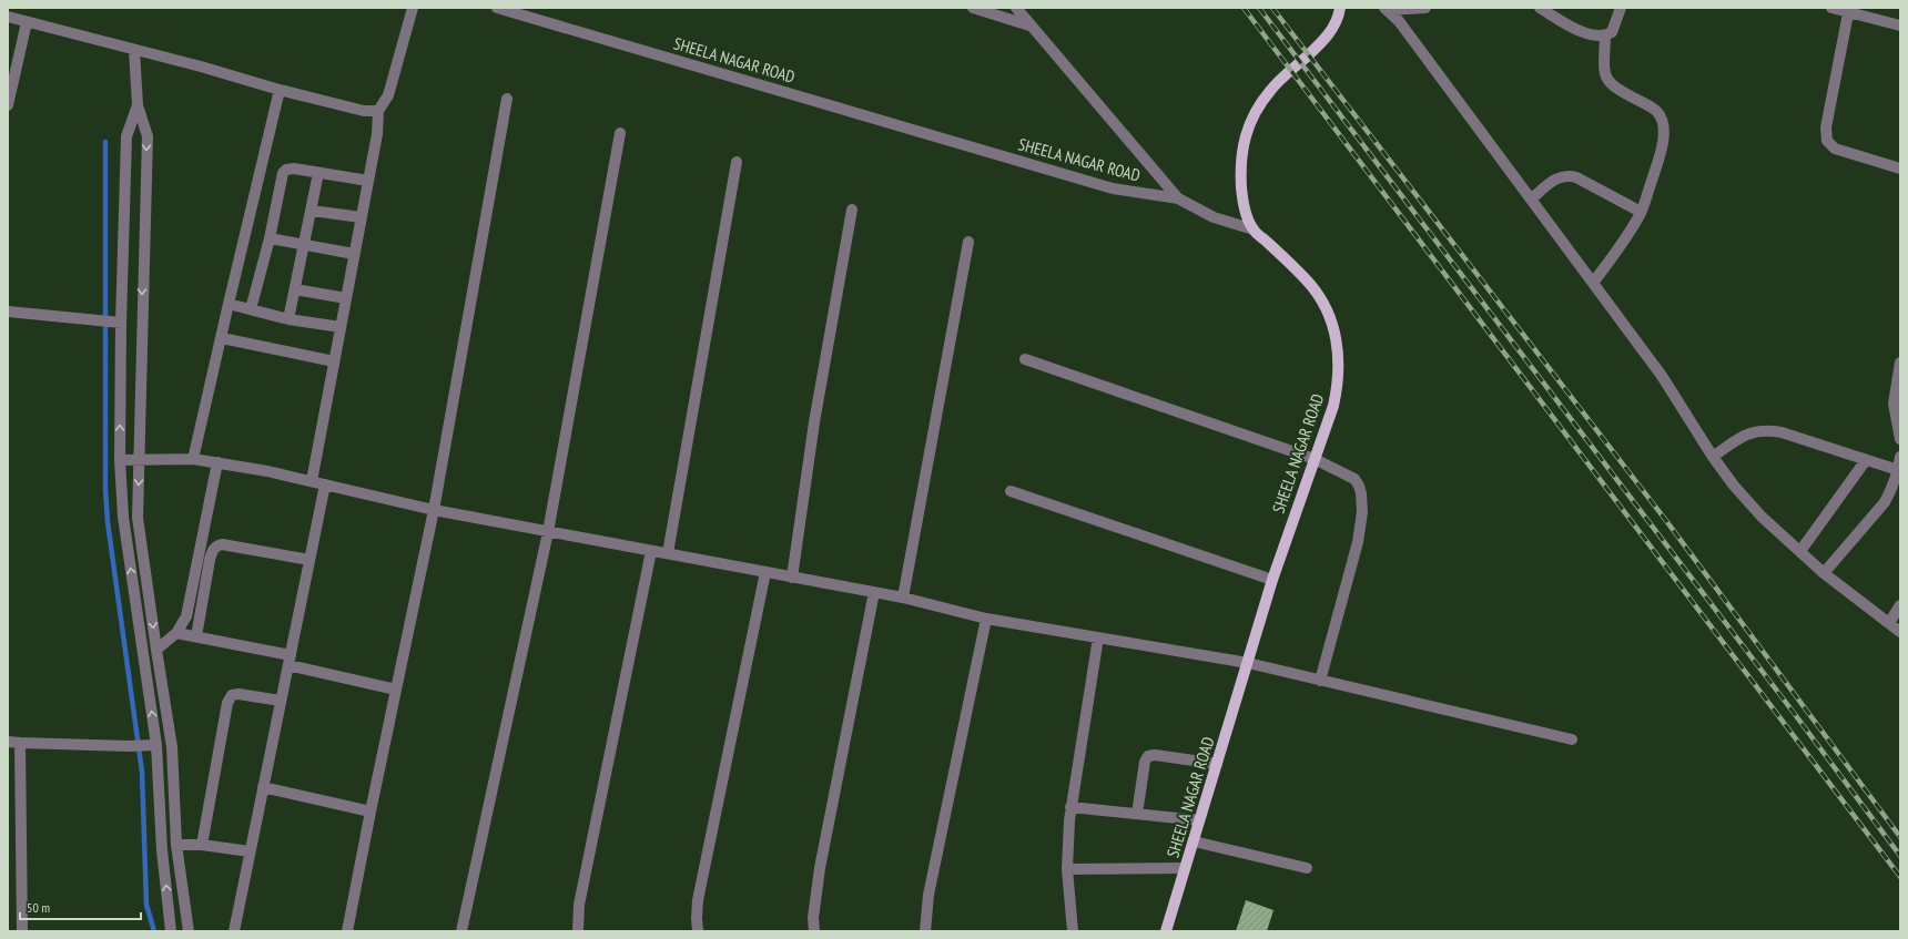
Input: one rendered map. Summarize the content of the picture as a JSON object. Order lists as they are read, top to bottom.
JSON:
{
  "streets": {
    "main road": ["SHEELA NAGAR ROAD"]
  },
  "scale_bar": "50 m"
}
